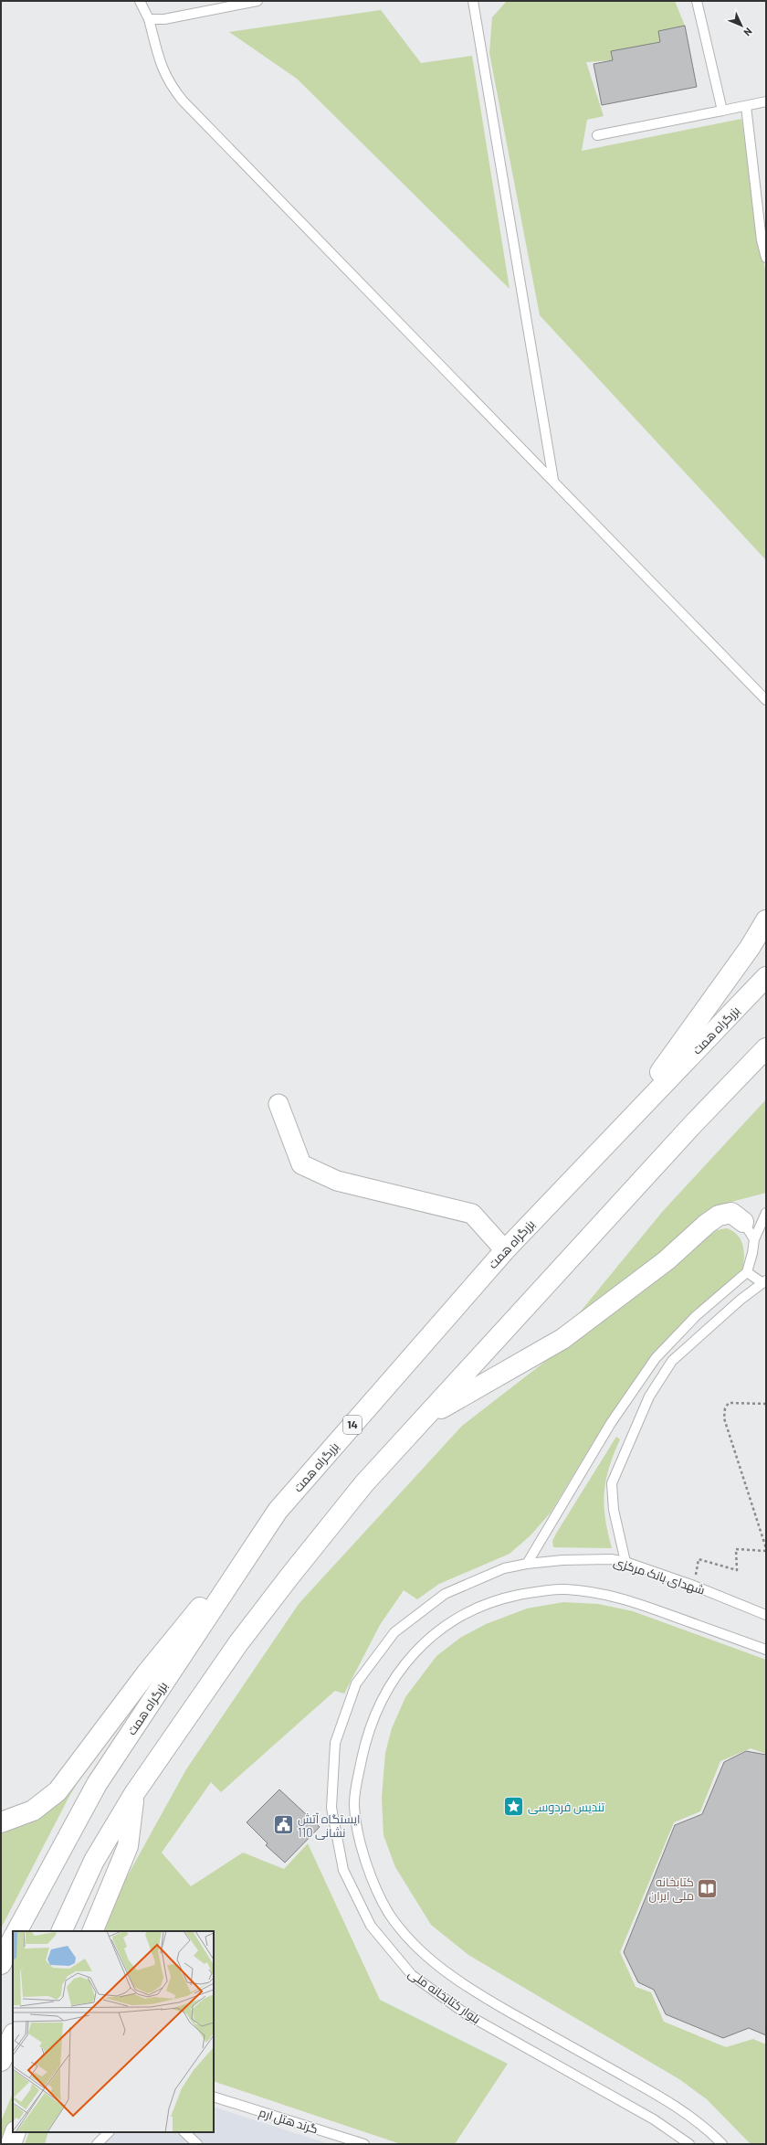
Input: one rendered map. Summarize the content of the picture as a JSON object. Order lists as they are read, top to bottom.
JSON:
{
  "streets": {
    "highway": ["بزرگراه همت", "14"],
    "lane": ["شهدای بانک مرکزی", "بلوار کتابخانه ملی", "گرند هتل ارم"]
  },
  "crossings": [
    ["شهدای بانک مرکزی", "بلوار کتابخانه ملی"]
  ],
  "places": {
    "place": ["تندیس فردوسی"],
    "public building": ["ایستگاه آتش نشانی 110"],
    "library": ["کتابخانه ملی ایران"]
  },
  "north": "bottom right"
}
